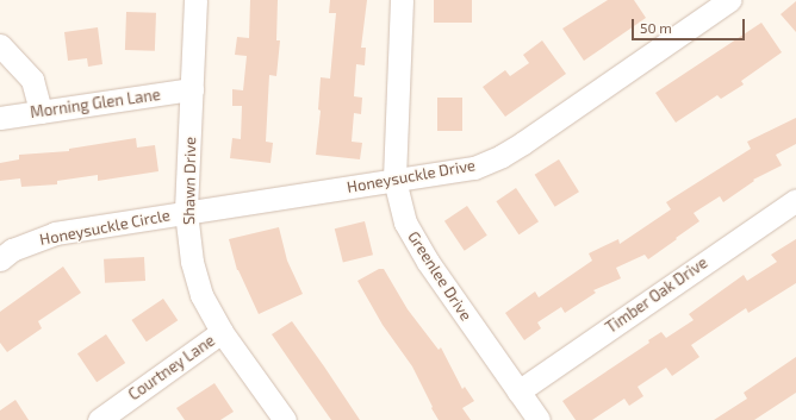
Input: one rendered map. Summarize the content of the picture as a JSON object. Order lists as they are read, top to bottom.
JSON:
{
  "streets": {
    "street": [
      "Morning Glen Lane",
      "Honeysuckle Drive",
      "Shawn Drive",
      "Honeysuckle Circle",
      "Greenlee Drive",
      "Timber Oak Drive",
      "Courtney Lane"
    ]
  },
  "crossings": [
    ["Morning Glen Lane", "Shawn Drive"],
    ["Honeysuckle Drive", "Shawn Drive"],
    ["Honeysuckle Drive", "Honeysuckle Circle"],
    ["Honeysuckle Drive", "Greenlee Drive"],
    ["Shawn Drive", "Honeysuckle Circle"],
    ["Shawn Drive", "Courtney Lane"],
    ["Greenlee Drive", "Timber Oak Drive"]
  ],
  "scale_bar": "50 m"
}
